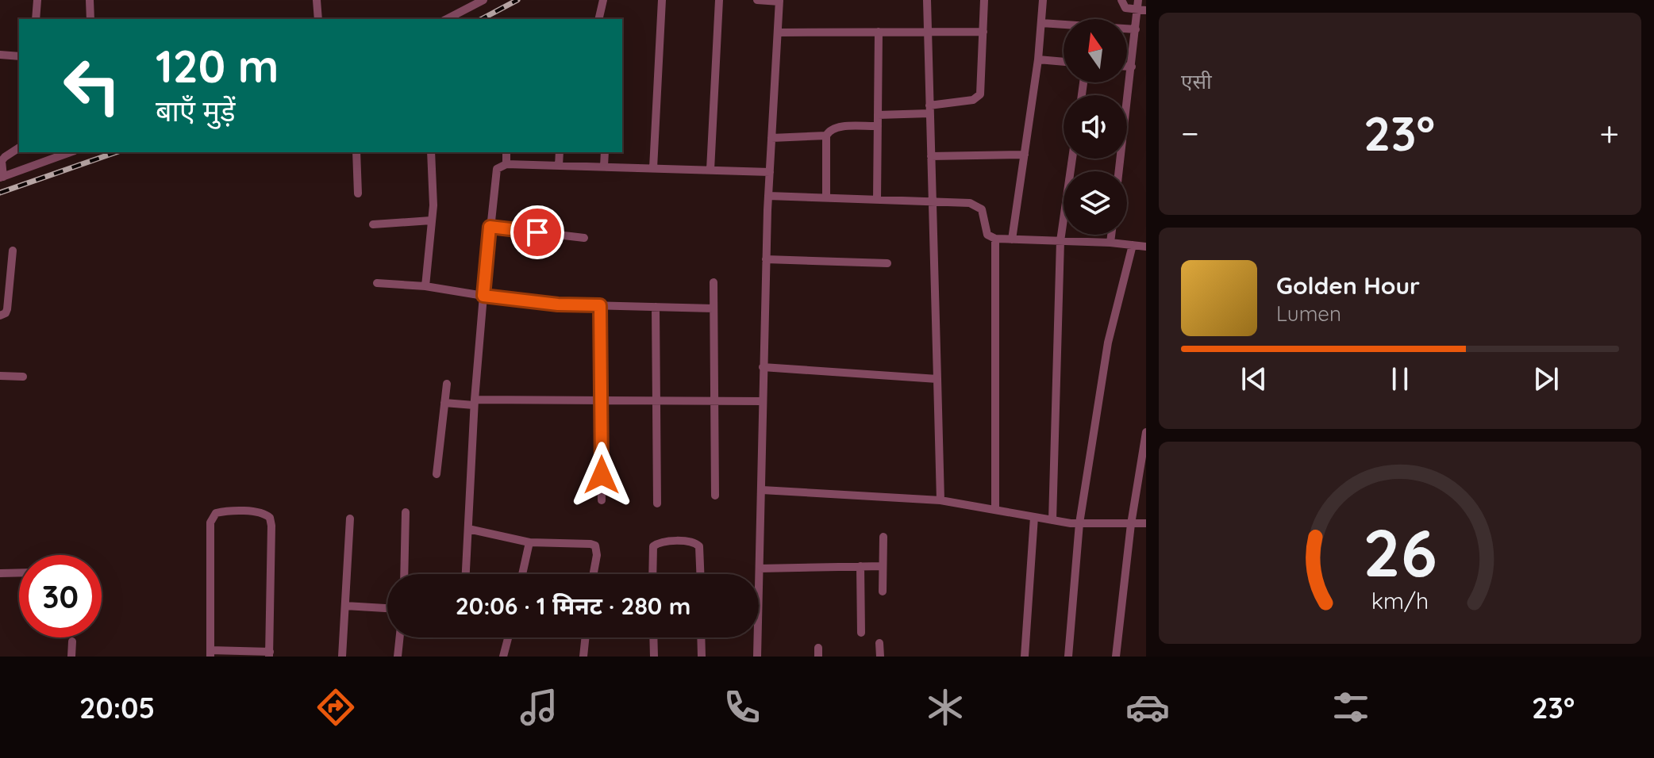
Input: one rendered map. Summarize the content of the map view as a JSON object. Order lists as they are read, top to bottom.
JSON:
{
  "north": "top",
  "page": {
    "tile": "एसी",
    "turn": ["120 m", "बाएँ मुड़ें"],
    "heat": ["−", "23°", "+"],
    "song": ["Golden Hour", "Lumen"],
    "limit": "30",
    "trip": "20:06 · 1 मिनट · 280 m",
    "tabs": ["20:05", "23°"],
    "gauge": ["26", "km/h"]
  }
}
